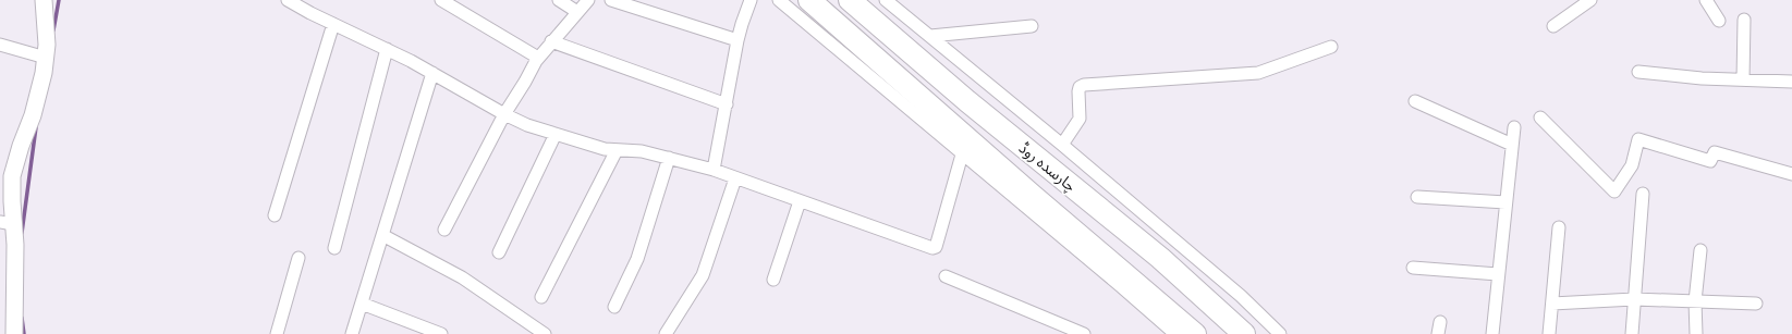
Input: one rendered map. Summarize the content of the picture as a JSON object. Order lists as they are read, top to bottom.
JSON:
{
  "streets": {
    "highway": ["چارسدہ روڈ"]
  }
}
